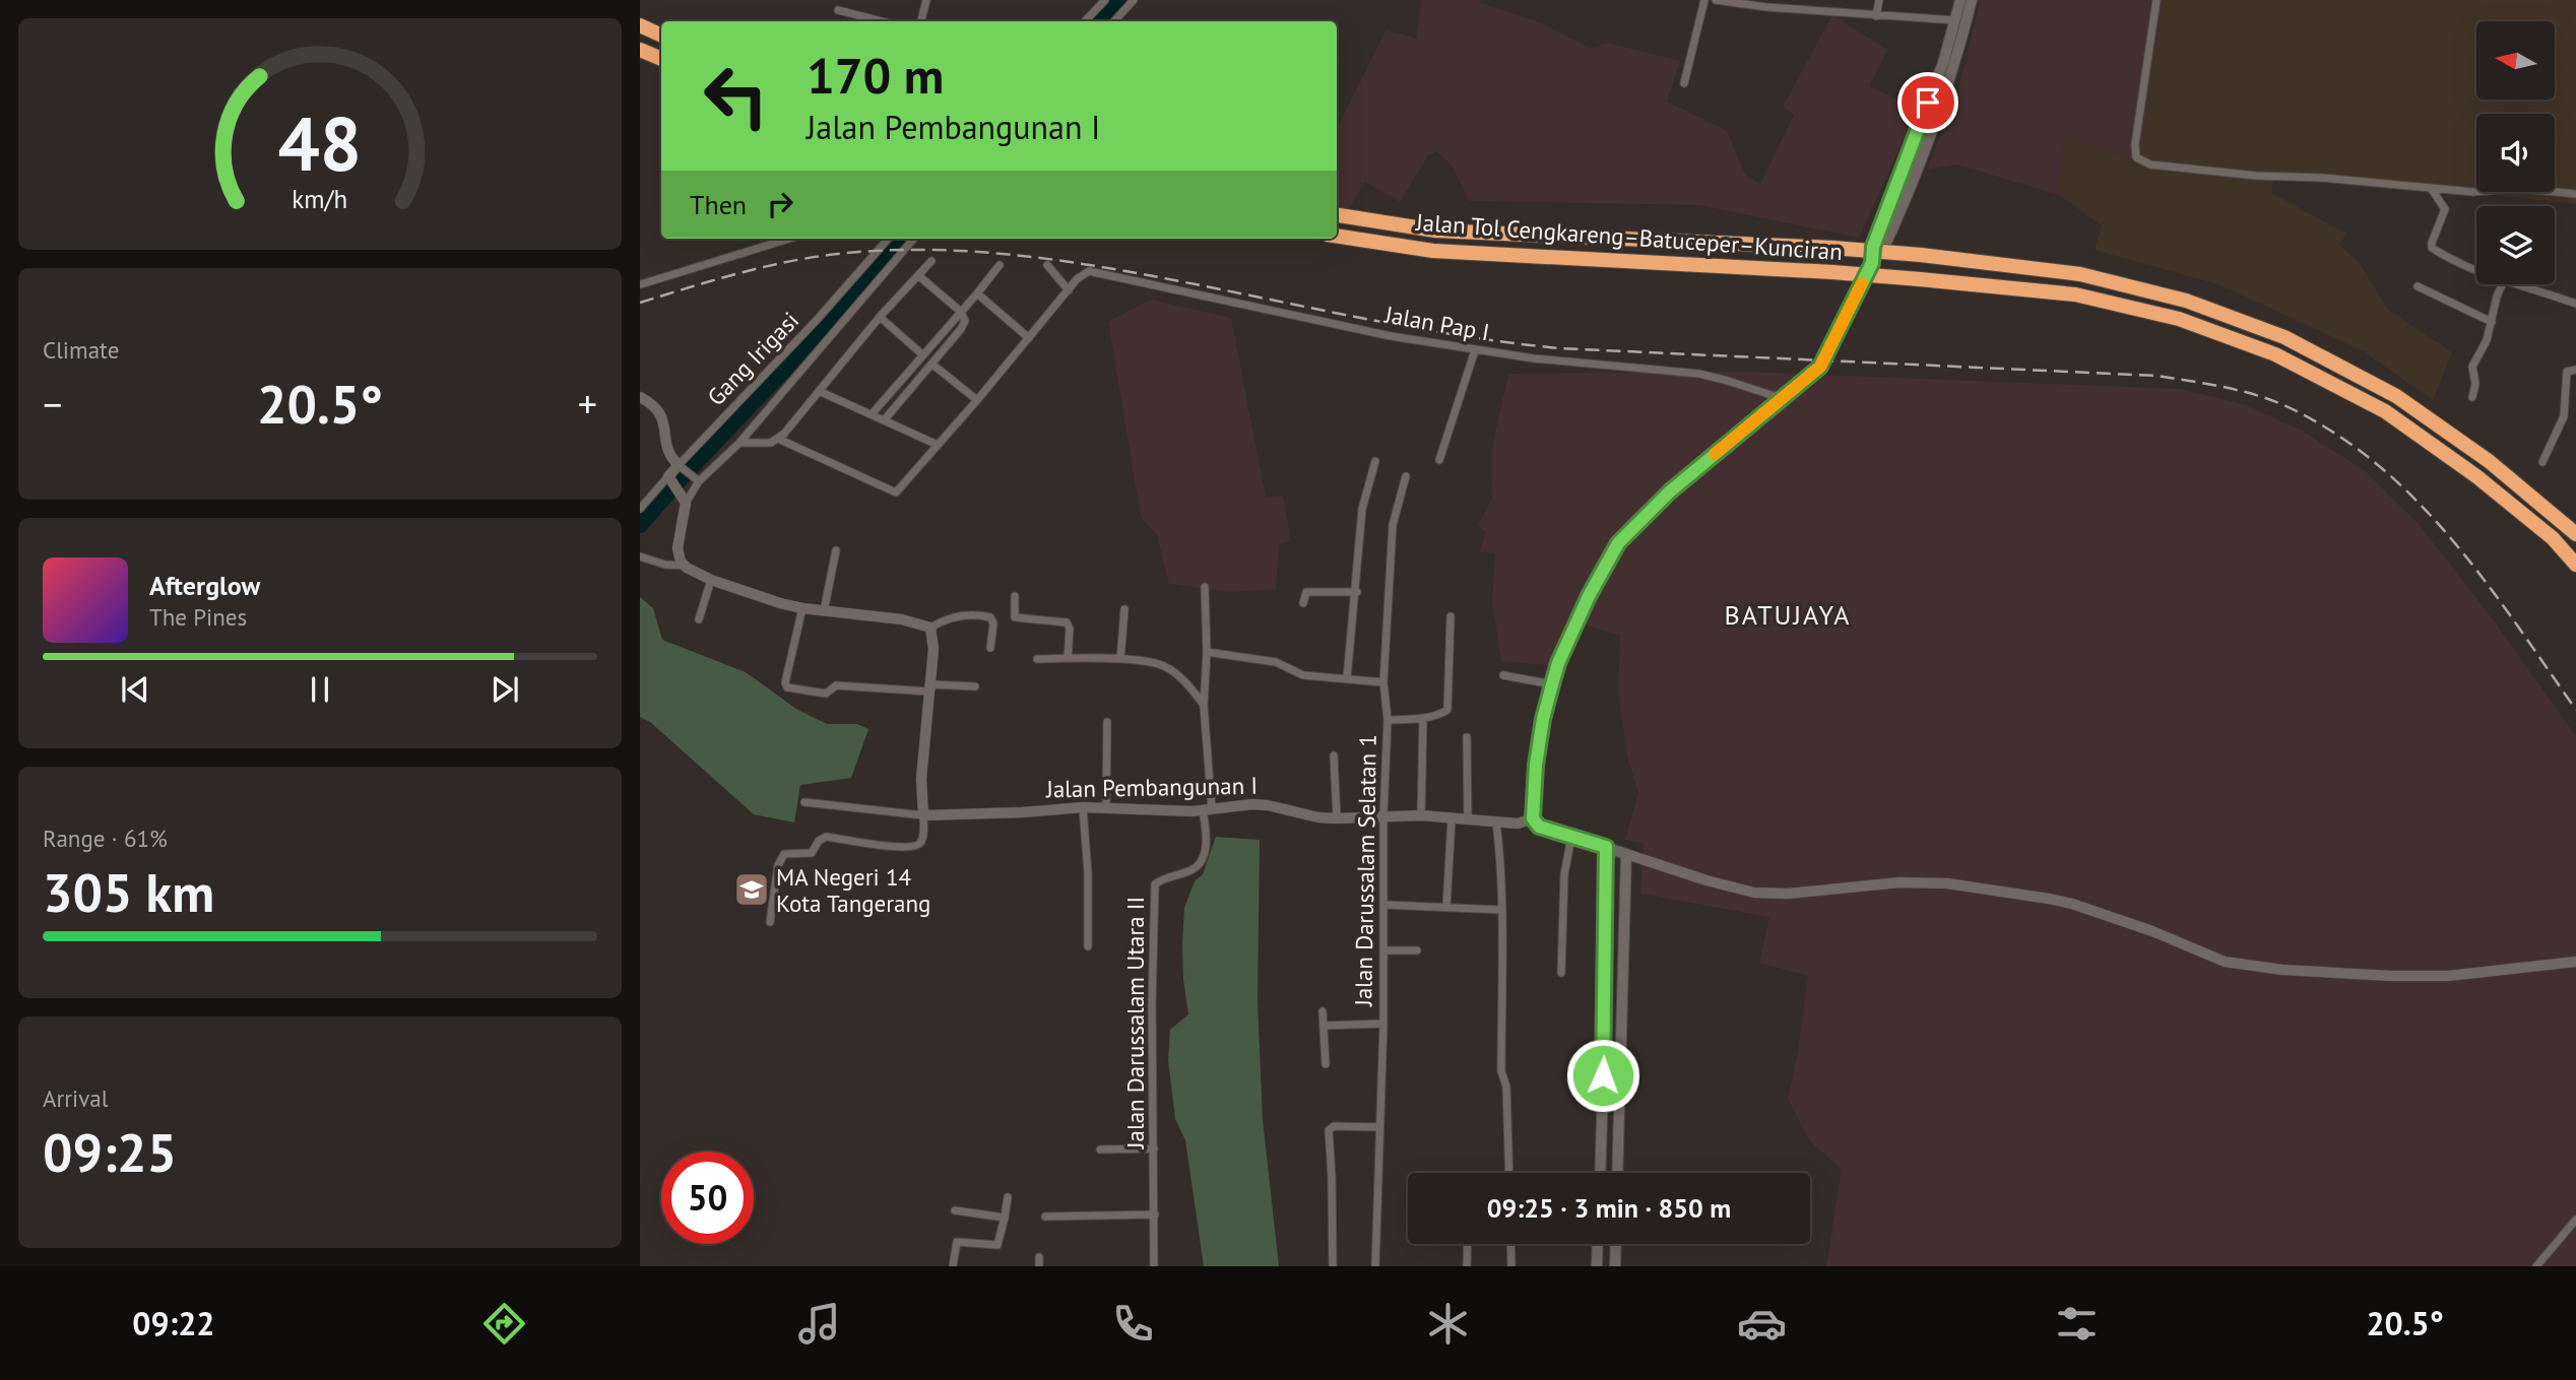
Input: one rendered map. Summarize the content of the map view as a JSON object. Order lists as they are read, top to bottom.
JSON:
{
  "streets": {
    "highway": ["Jalan Tol Cengkareng–Batuceper–Kunciran"],
    "street": [
      "Jalan Pap I",
      "Gang Irigasi",
      "Jalan Pembangunan I",
      "Jalan Darussalam Selatan 1",
      "Jalan Darussalam Utara II"
    ]
  },
  "crossings": [
    ["Jalan Pembangunan I", "Jalan Darussalam Selatan 1"],
    ["Jalan Pembangunan I", "Jalan Darussalam Utara II"]
  ],
  "districts": ["BATUJAYA"],
  "places": {
    "school or university": ["MA Negeri 14 Kota Tangerang"]
  },
  "north": "left",
  "page": {
    "turn": ["170 m", "Jalan Pembangunan I"],
    "then": "Then",
    "tile": [
      "Climate",
      ["Range · 61%", "305 km"],
      ["Arrival", "09:25"]
    ],
    "heat": ["−", "20.5°", "+"],
    "song": ["Afterglow", "The Pines"],
    "limit": "50",
    "trip": "09:25 · 3 min · 850 m",
    "tabs": ["09:22", "20.5°"],
    "gauge": ["48", "km/h"]
  }
}
